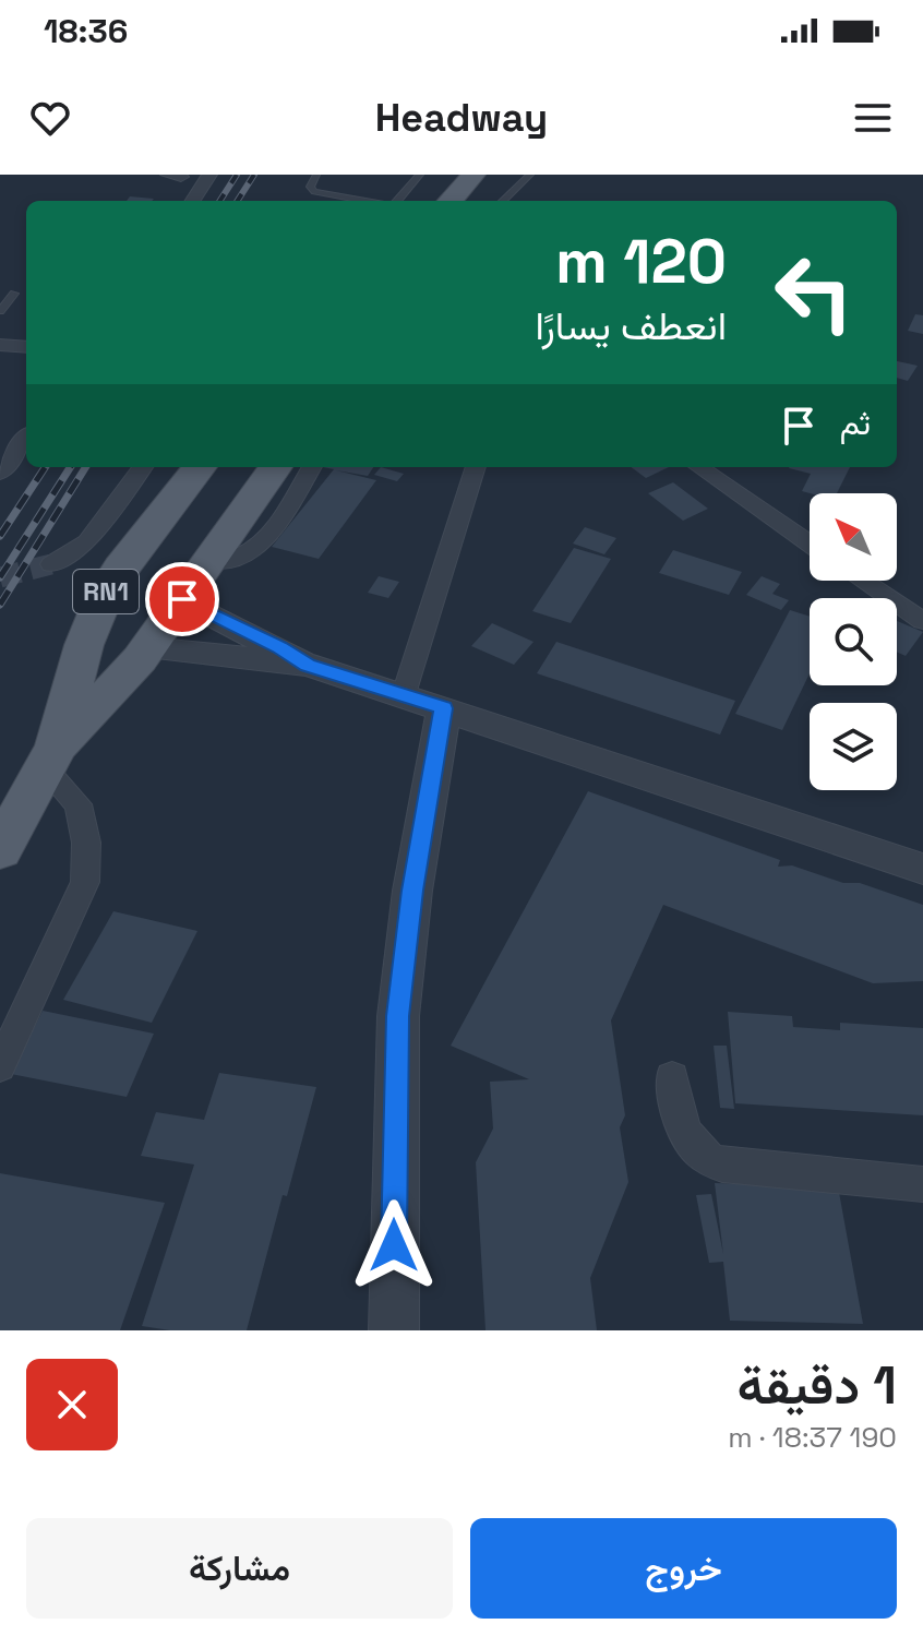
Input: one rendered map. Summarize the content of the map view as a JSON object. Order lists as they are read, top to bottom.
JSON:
{
  "streets": {
    "main road": ["RN1"]
  },
  "north": "top left",
  "page": {
    "status": "18:36",
    "header": "Headway",
    "turn": ["120 m", "انعطف يسارًا"],
    "then": "ثم",
    "heading": ["1 دقيقة", "190 m · 18:37"],
    "buttons": ["خروج", "مشاركة"]
  }
}
